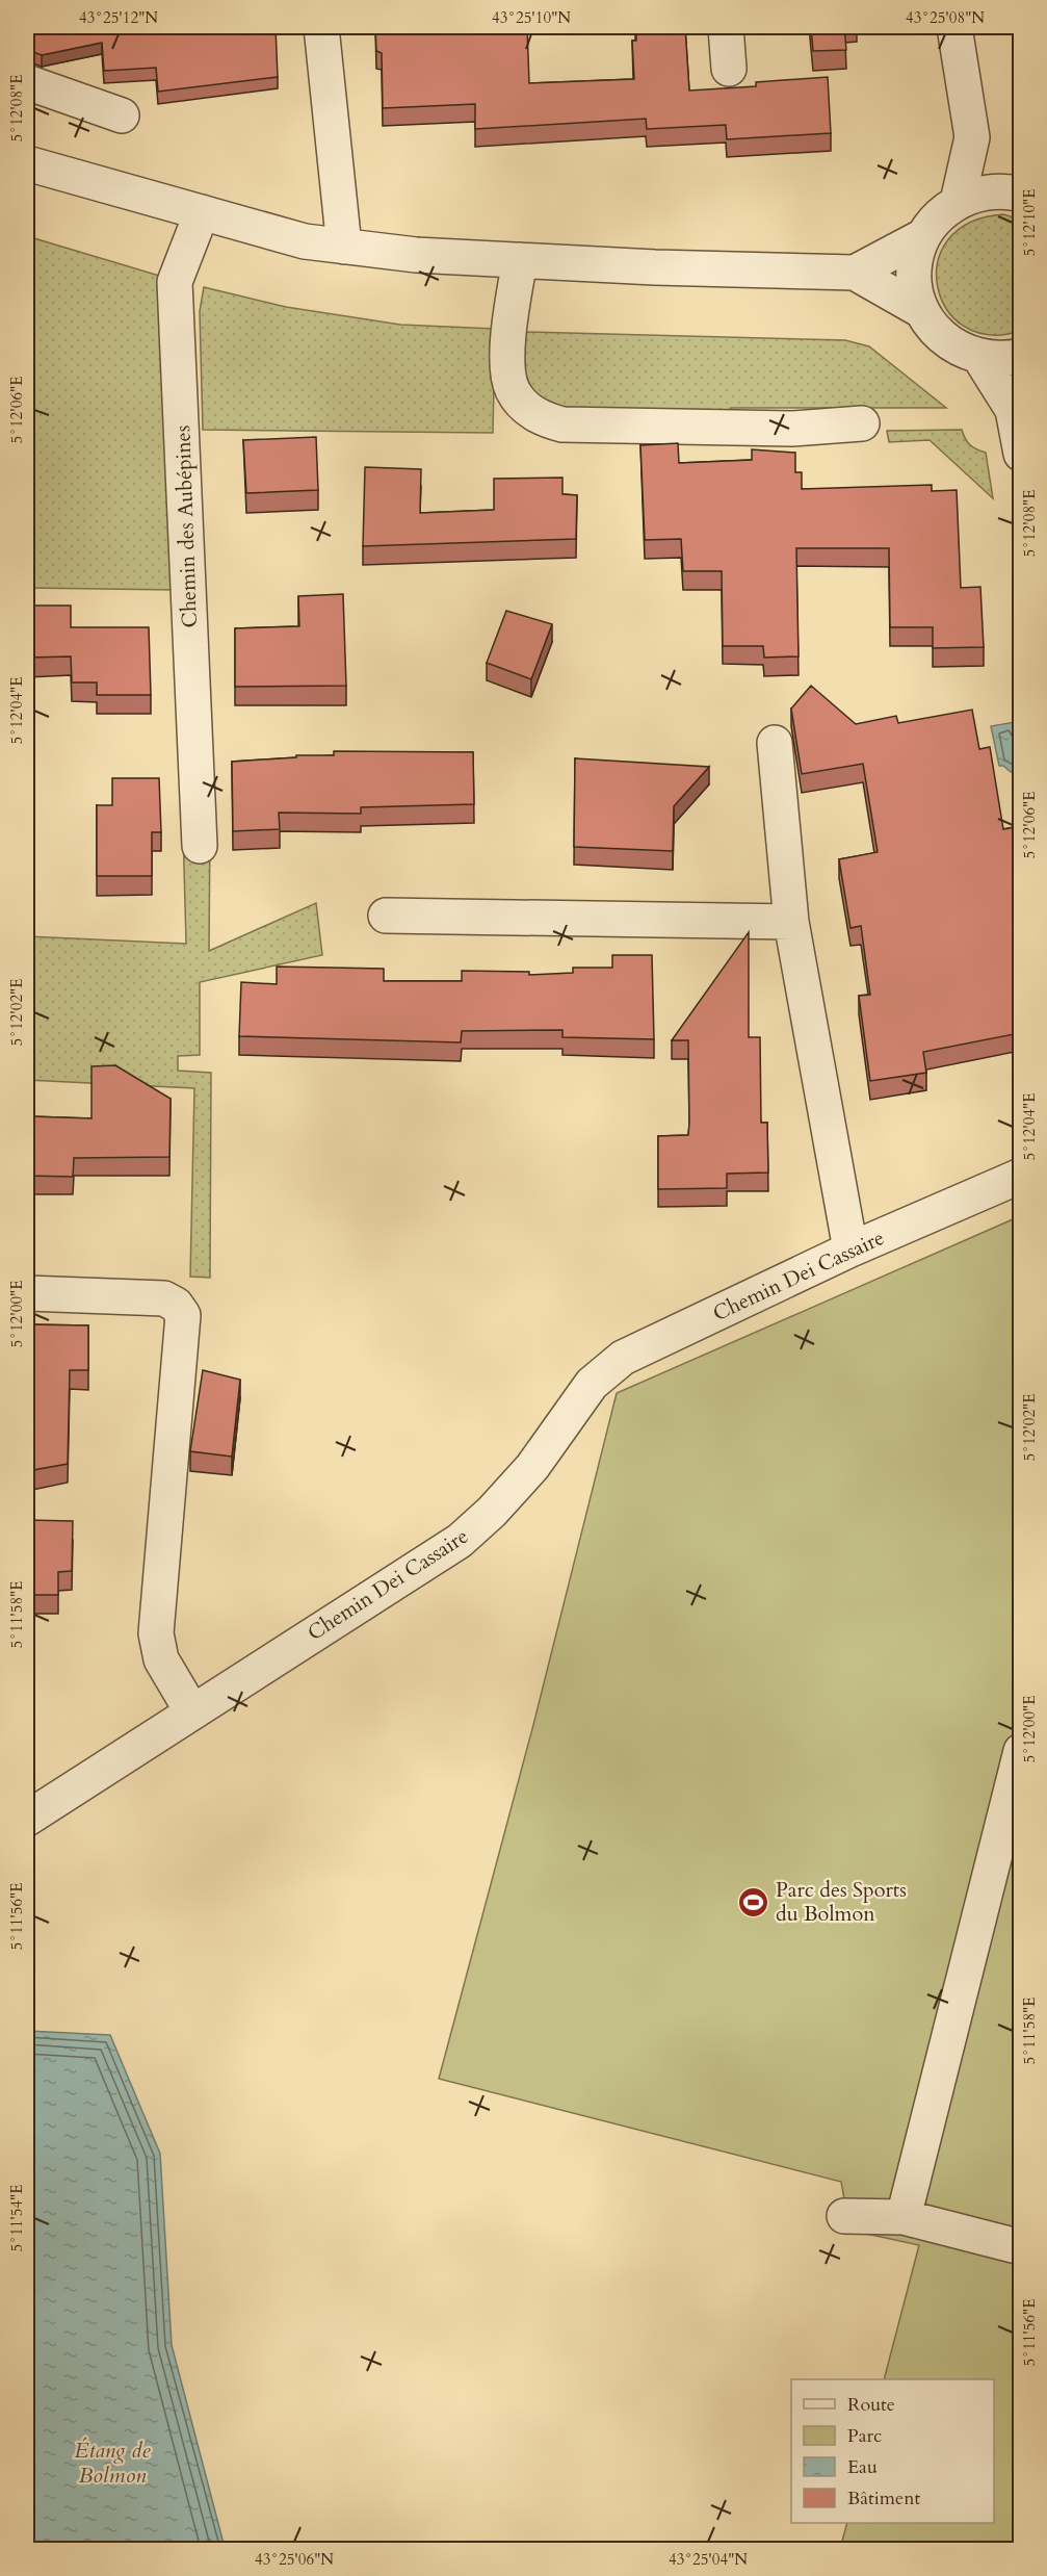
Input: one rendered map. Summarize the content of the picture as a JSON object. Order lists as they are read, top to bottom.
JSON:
{
  "streets": {
    "street": ["Chemin des Aubépines", "Chemin Dei Cassaire"]
  },
  "water": ["Étang de Bolmon"],
  "places": {
    "sports": ["Parc des Sports du Bolmon"]
  },
  "legend": [
    "Route",
    "Parc",
    "Eau",
    "Bâtiment"
  ],
  "coordinates": [
    "43°25'12\"N",
    "43°25'10\"N",
    "43°25'08\"N",
    "5°12'08\"E",
    "5°12'10\"E",
    "5°12'06\"E",
    "5°12'04\"E",
    "5°12'02\"E",
    "5°12'00\"E",
    "5°11'58\"E",
    "5°11'56\"E",
    "5°11'54\"E",
    "43°25'06\"N",
    "43°25'04\"N"
  ]
}
